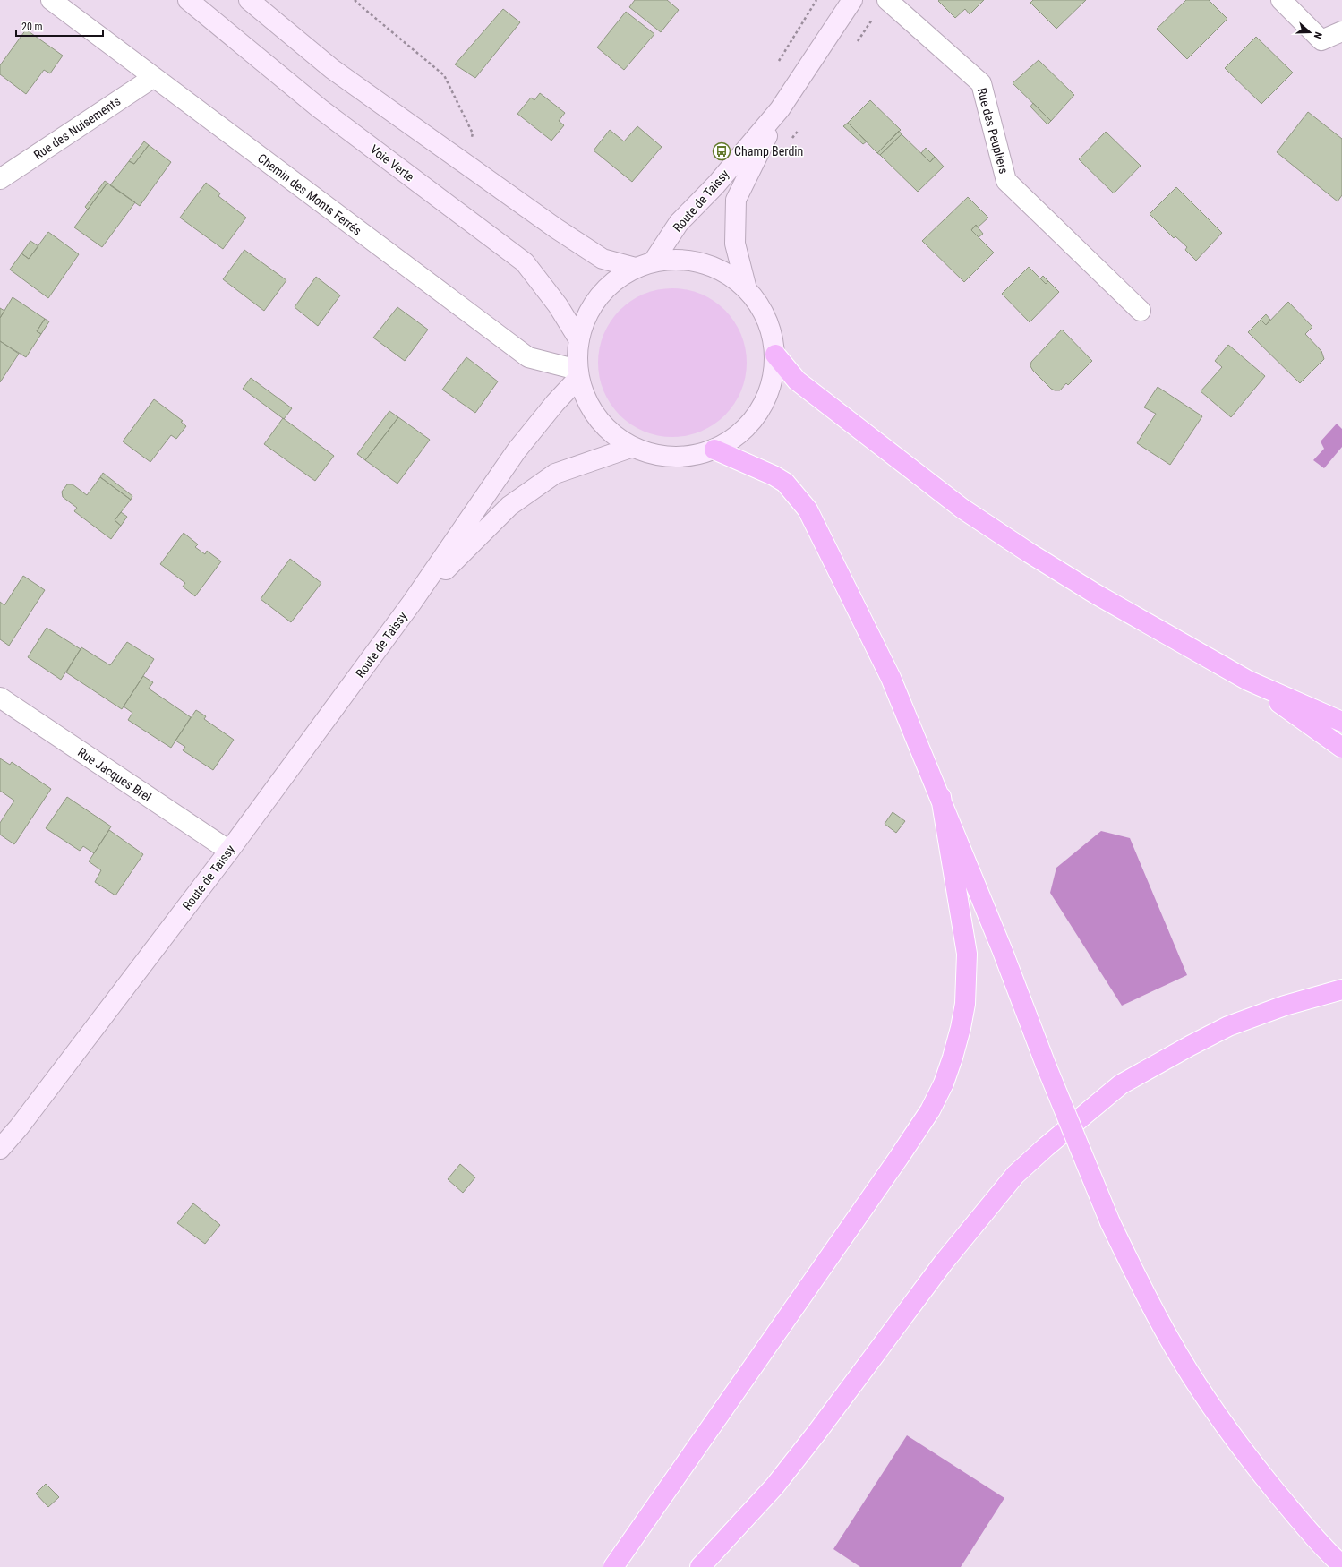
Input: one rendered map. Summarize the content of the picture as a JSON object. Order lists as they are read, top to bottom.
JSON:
{
  "streets": {
    "street": [
      "Rue des Nuisements",
      "Rue des Peupliers",
      "Voie Verte",
      "Chemin des Monts Ferrés",
      "Route de Taissy",
      "Rue Jacques Brel"
    ]
  },
  "crossings": [
    ["Rue des Nuisements", "Chemin des Monts Ferrés"],
    ["Chemin des Monts Ferrés", "Route de Taissy"],
    ["Route de Taissy", "Rue Jacques Brel"]
  ],
  "places": {
    "bus stop": ["Champ Berdin"]
  },
  "scale_bar": "20 m",
  "north": "right"
}
